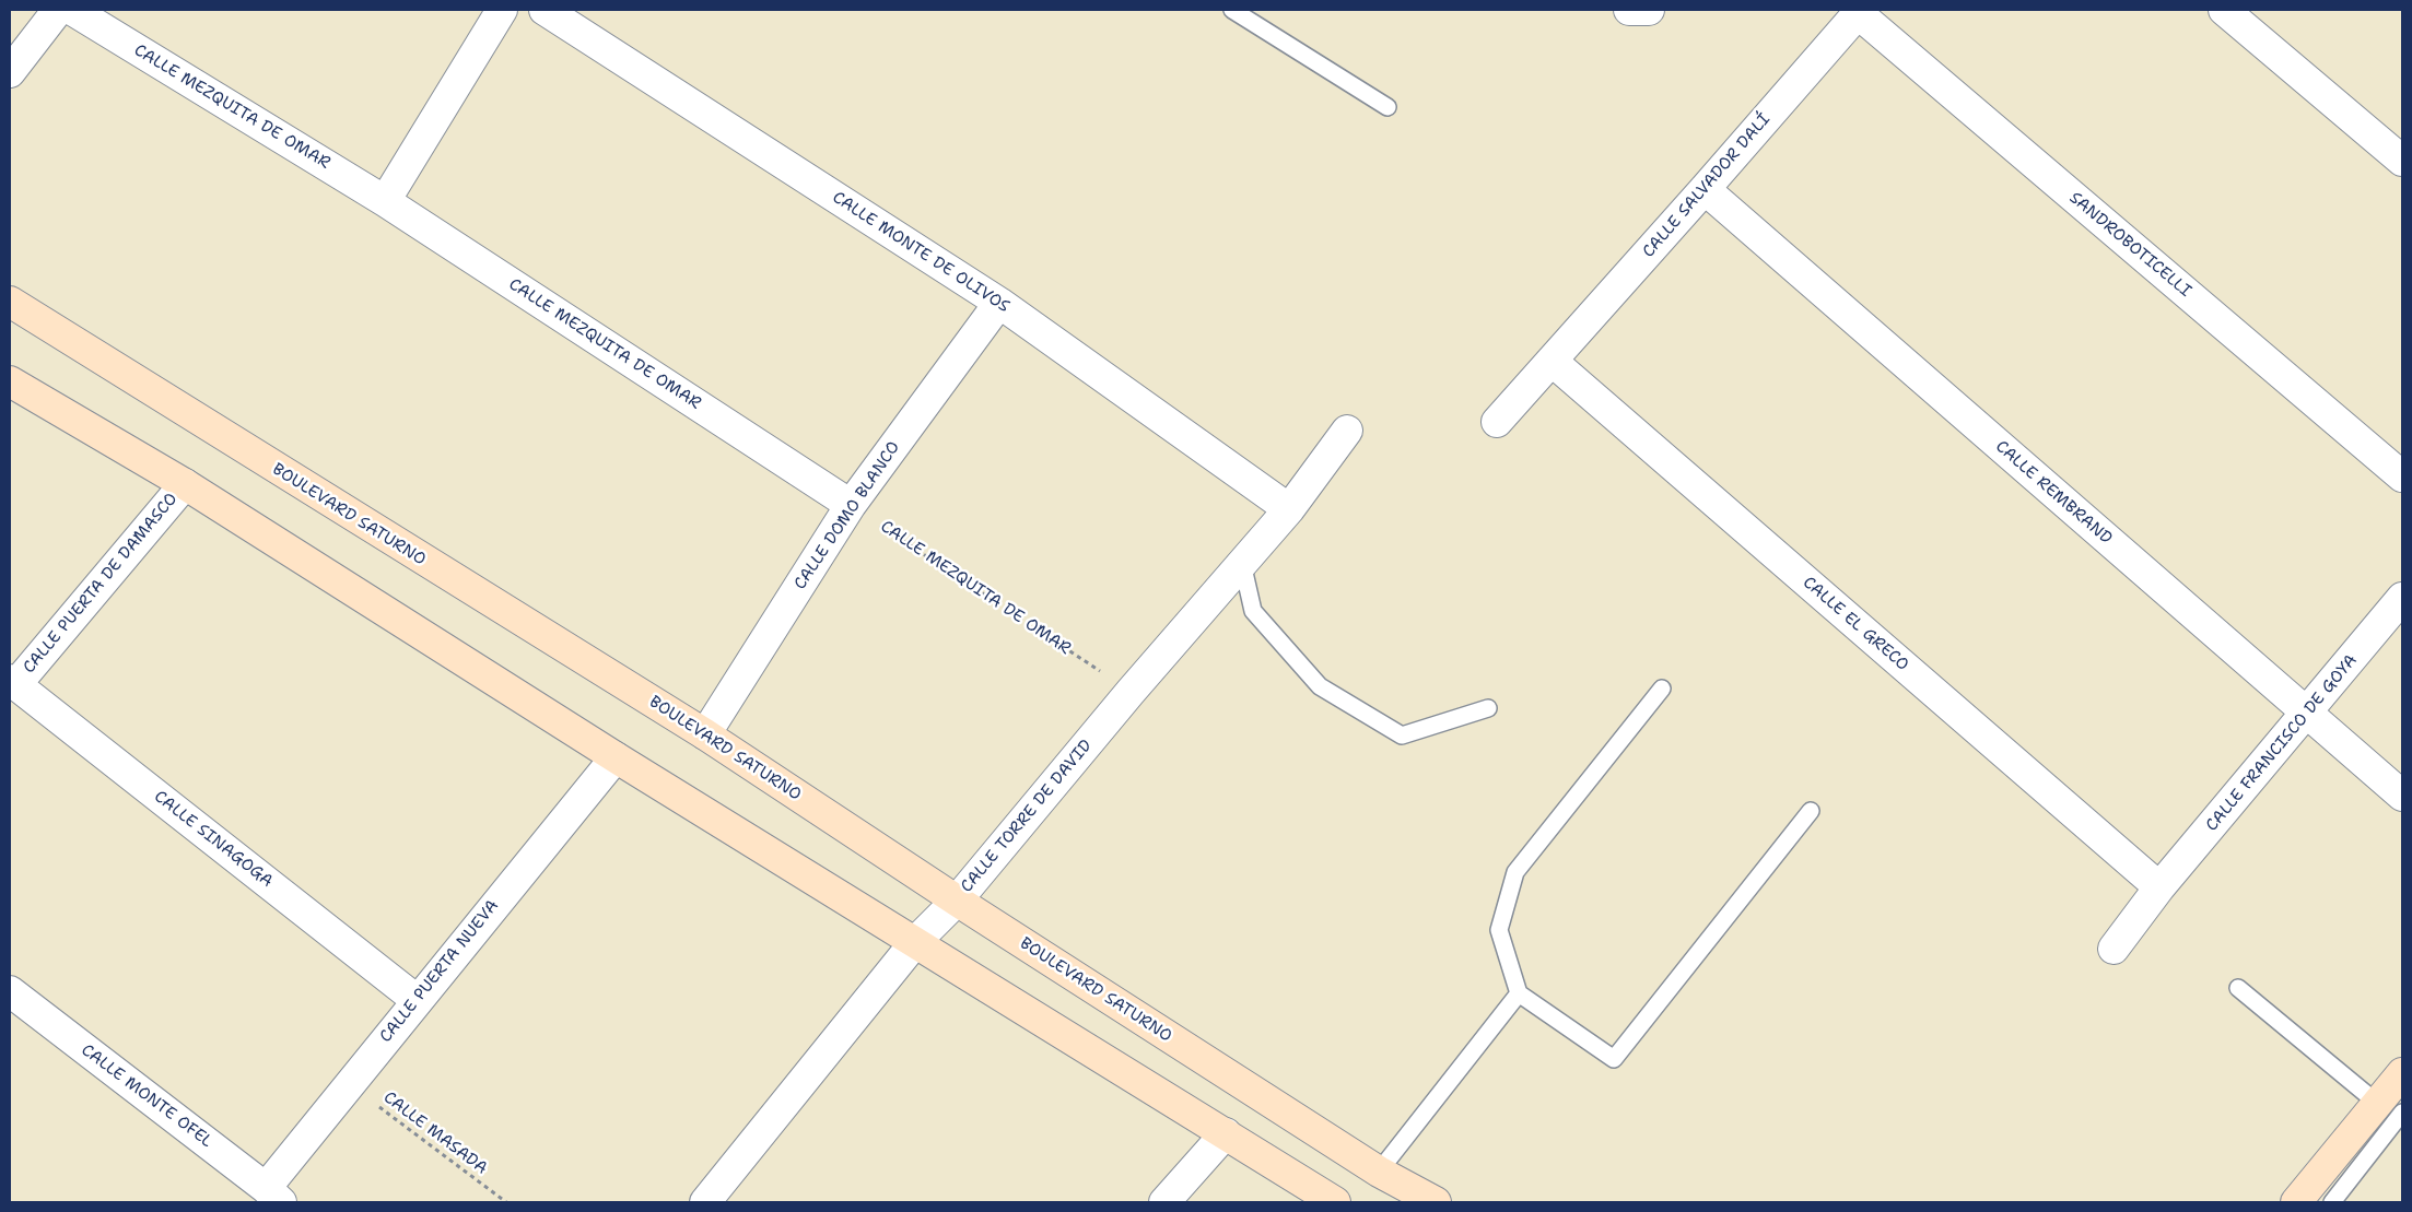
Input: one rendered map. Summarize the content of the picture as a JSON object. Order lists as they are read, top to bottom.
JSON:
{
  "streets": {
    "street": [
      "CALLE MEZQUITA DE OMAR",
      "CALLE SALVADOR DALÍ",
      "SANDROBOTICELLI",
      "CALLE MONTE DE OLIVOS",
      "CALLE REMBRAND",
      "BOULEVARD SATURNO",
      "CALLE DOMO BLANCO",
      "CALLE PUERTA DE DAMASCO",
      "CALLE EL GRECO",
      "CALLE FRANCISCO DE GOYA",
      "CALLE TORRE DE DAVID",
      "CALLE SINAGOGA",
      "CALLE PUERTA NUEVA",
      "CALLE MONTE OFEL"
    ],
    "path": ["CALLE MASADA"]
  },
  "crossings": [
    ["CALLE MEZQUITA DE OMAR", "CALLE DOMO BLANCO"],
    ["CALLE MEZQUITA DE OMAR", "CALLE TORRE DE DAVID"],
    ["CALLE SALVADOR DALÍ", "SANDROBOTICELLI"],
    ["CALLE SALVADOR DALÍ", "CALLE REMBRAND"],
    ["CALLE SALVADOR DALÍ", "CALLE EL GRECO"],
    ["CALLE MONTE DE OLIVOS", "CALLE DOMO BLANCO"],
    ["CALLE MONTE DE OLIVOS", "CALLE TORRE DE DAVID"],
    ["CALLE REMBRAND", "CALLE FRANCISCO DE GOYA"],
    ["BOULEVARD SATURNO", "CALLE DOMO BLANCO"],
    ["BOULEVARD SATURNO", "CALLE TORRE DE DAVID"],
    ["CALLE PUERTA DE DAMASCO", "CALLE SINAGOGA"],
    ["CALLE EL GRECO", "CALLE FRANCISCO DE GOYA"],
    ["CALLE SINAGOGA", "CALLE PUERTA NUEVA"],
    ["CALLE PUERTA NUEVA", "CALLE MONTE OFEL"],
    ["CALLE PUERTA NUEVA", "CALLE MASADA"]
  ]
}
